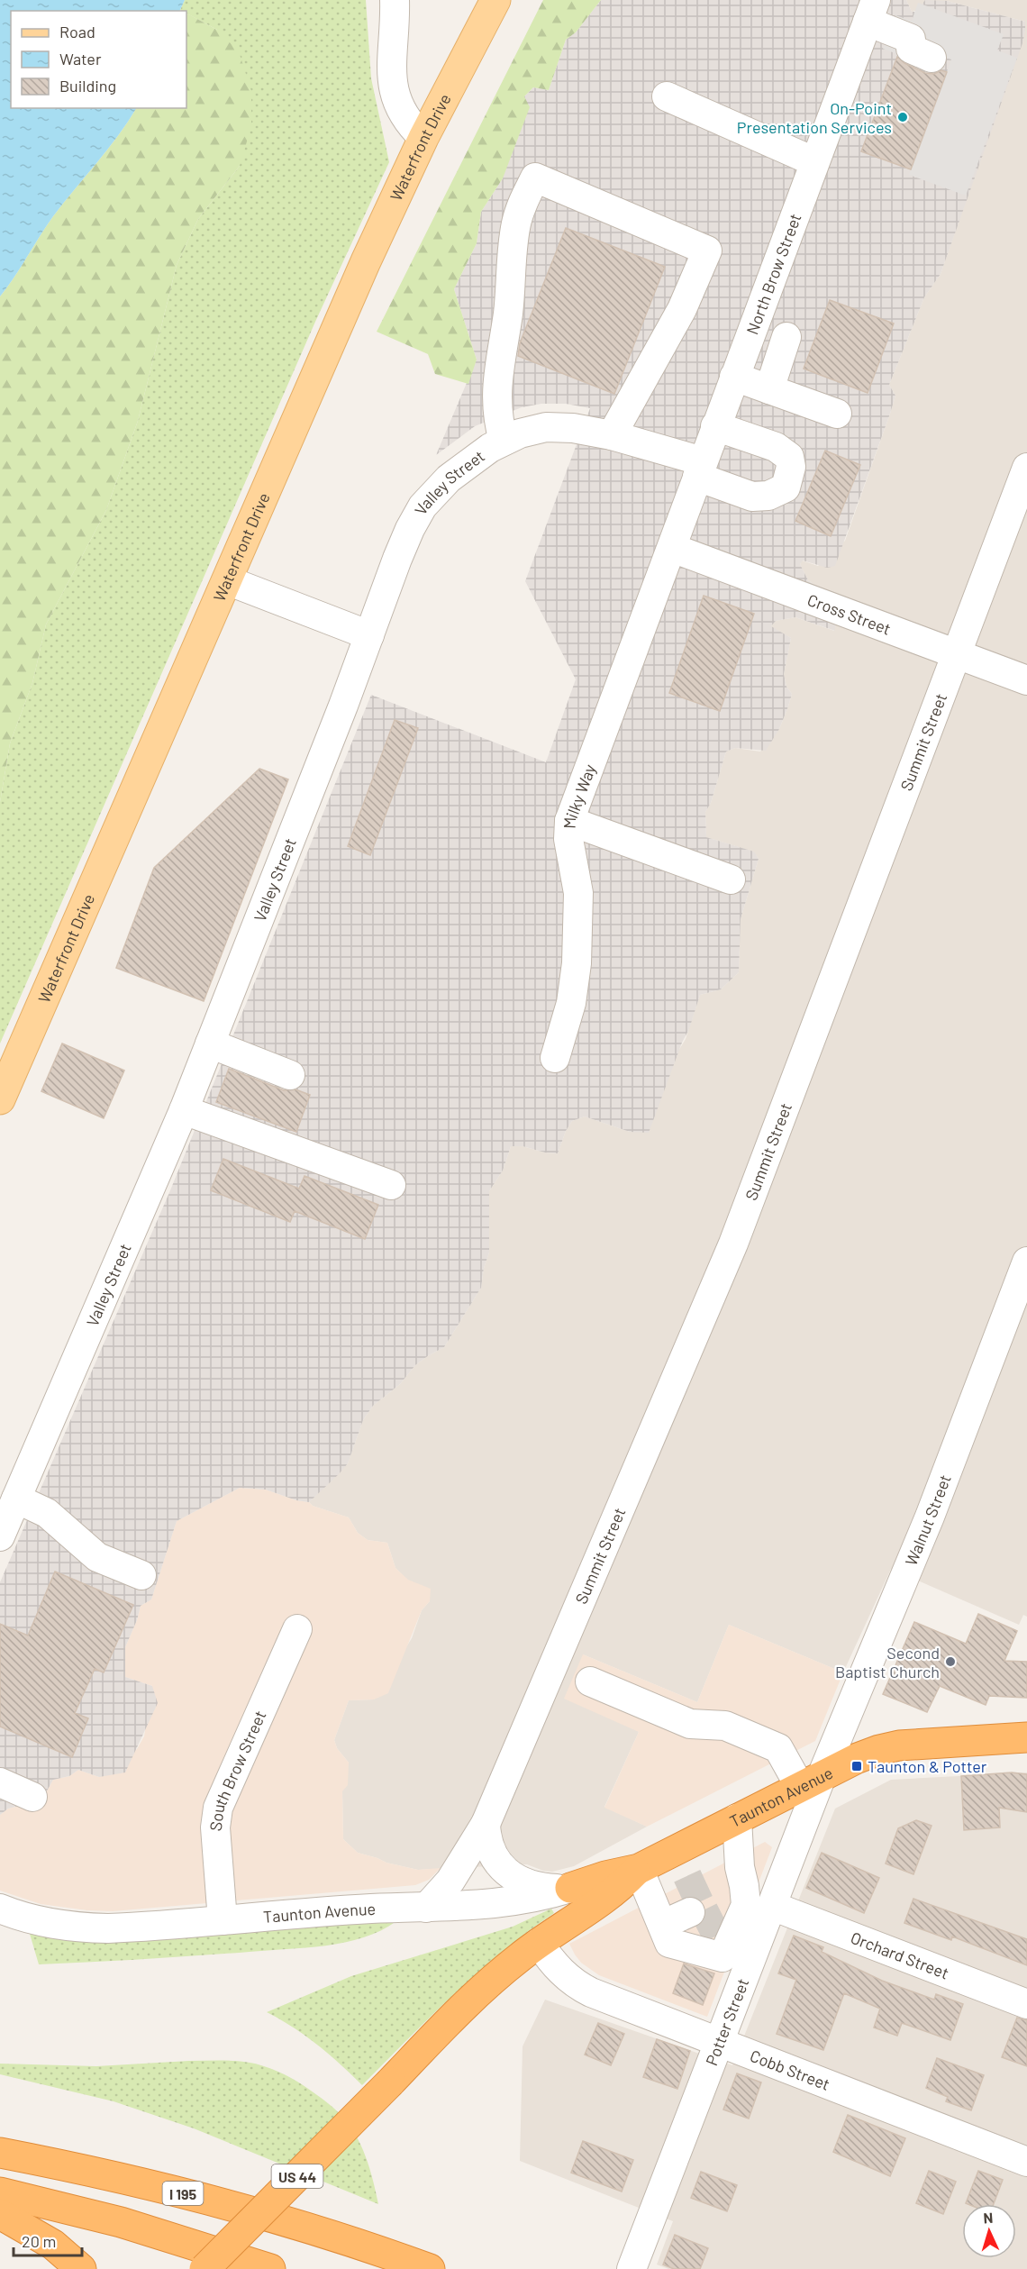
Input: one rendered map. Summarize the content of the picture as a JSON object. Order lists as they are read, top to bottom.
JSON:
{
  "streets": {
    "highway": ["Taunton Avenue", "US 44", "I 195"],
    "main road": ["Waterfront Drive"],
    "street": [
      "North Brow Street",
      "Valley Street",
      "Cross Street",
      "Summit Street",
      "Milky Way",
      "Walnut Street",
      "South Brow Street",
      "Orchard Street",
      "Potter Street",
      "Cobb Street"
    ]
  },
  "crossings": [
    ["North Brow Street", "Valley Street"],
    ["North Brow Street", "Cross Street"],
    ["North Brow Street", "Milky Way"],
    ["Cross Street", "Summit Street"],
    ["Cross Street", "Milky Way"],
    ["Summit Street", "Taunton Avenue"],
    ["Walnut Street", "Taunton Avenue"],
    ["Walnut Street", "Potter Street"],
    ["South Brow Street", "Taunton Avenue"],
    ["Taunton Avenue", "Potter Street"],
    ["Taunton Avenue", "Cobb Street"],
    ["Taunton Avenue", "US 44"],
    ["Orchard Street", "Potter Street"],
    ["Potter Street", "Cobb Street"],
    ["Cobb Street", "US 44"]
  ],
  "places": {
    "other": ["On-Point Presentation Services", "Second Baptist Church"],
    "transit": ["Taunton & Potter"]
  },
  "legend": ["Road", "Water", "Building"],
  "scale_bar": "20 m",
  "north": "top"
}
